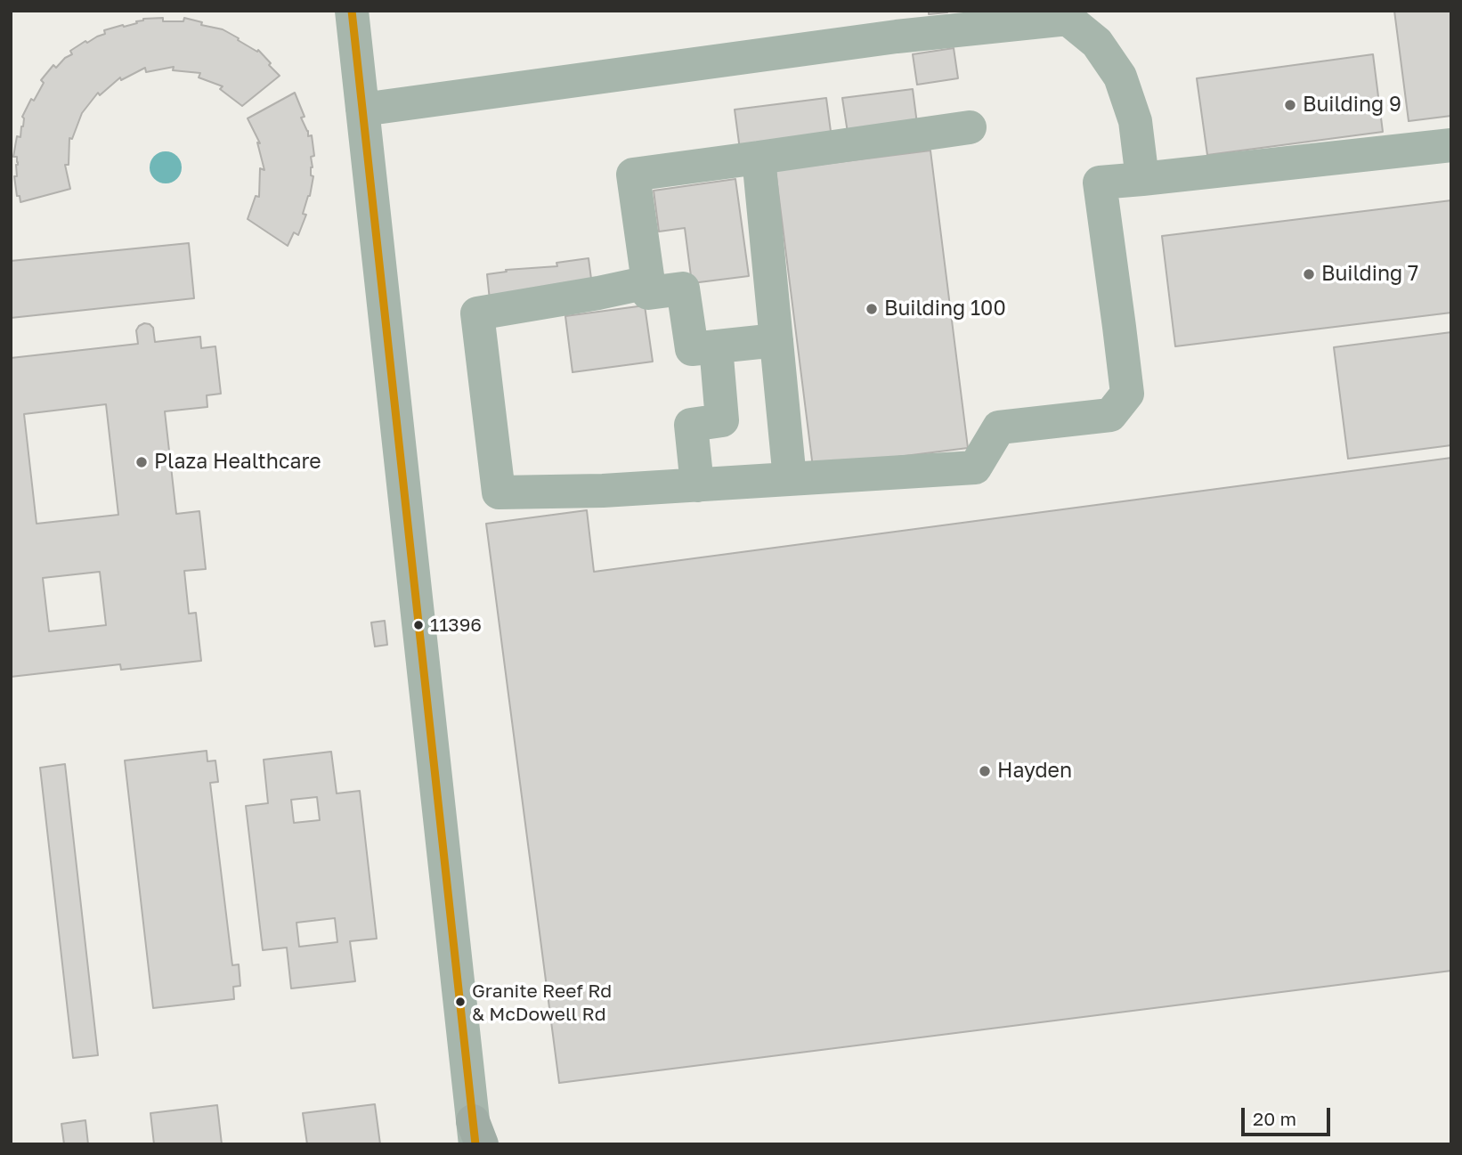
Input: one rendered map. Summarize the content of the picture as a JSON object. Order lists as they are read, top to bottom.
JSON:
{
  "places": [
    "Building 9",
    "Building 7",
    "Building 100",
    "Plaza Healthcare",
    "11396",
    "Hayden",
    "Granite Reef Rd & McDowell Rd"
  ],
  "scale_bar": "20 m"
}
